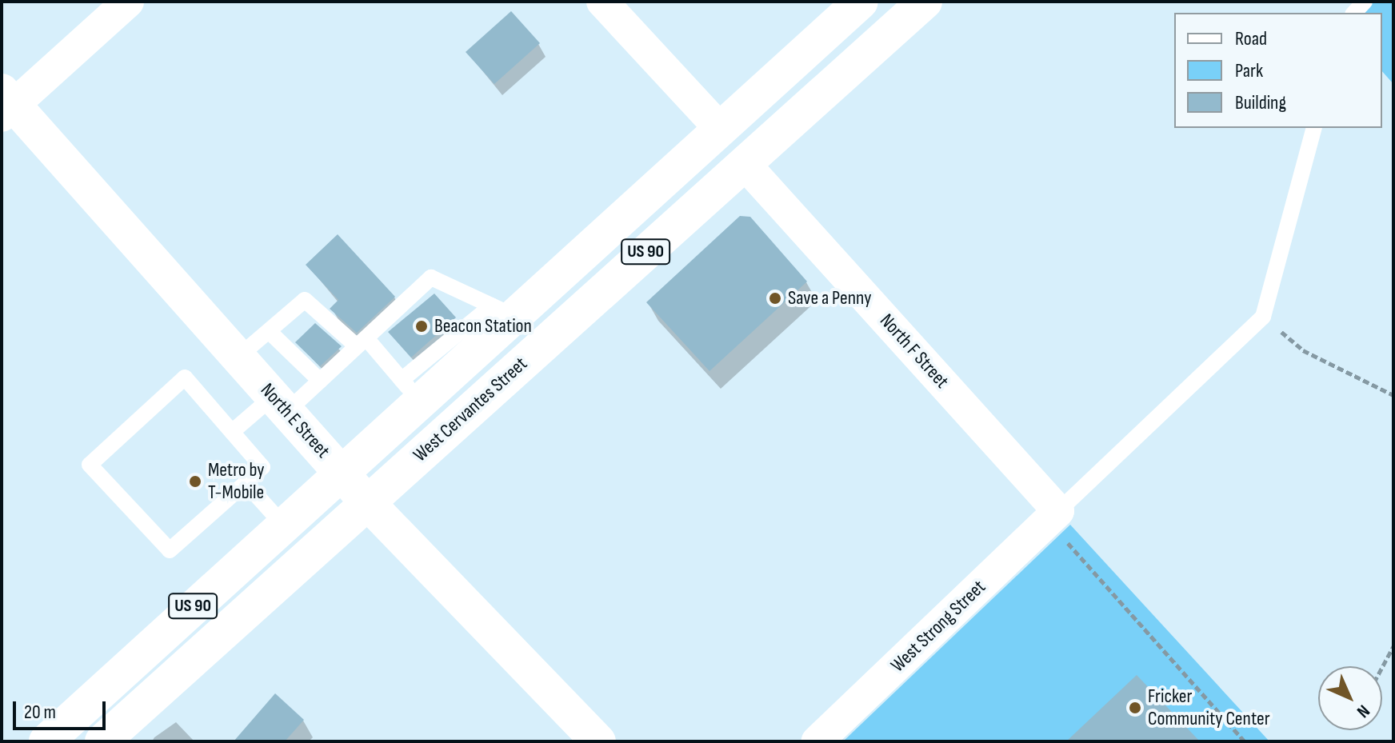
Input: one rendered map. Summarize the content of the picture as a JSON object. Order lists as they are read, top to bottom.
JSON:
{
  "streets": {
    "main road": ["US 90", "West Cervantes Street", "North E Street"],
    "street": ["North F Street", "West Strong Street"]
  },
  "crossings": [
    ["North F Street", "West Cervantes Street"],
    ["North F Street", "West Strong Street"],
    ["West Cervantes Street", "North E Street"]
  ],
  "places": [
    "Save a Penny",
    "Beacon Station",
    "Metro by T-Mobile",
    "Fricker Community Center"
  ],
  "legend": ["Road", "Park", "Building"],
  "scale_bar": "20 m",
  "north": "bottom right"
}
